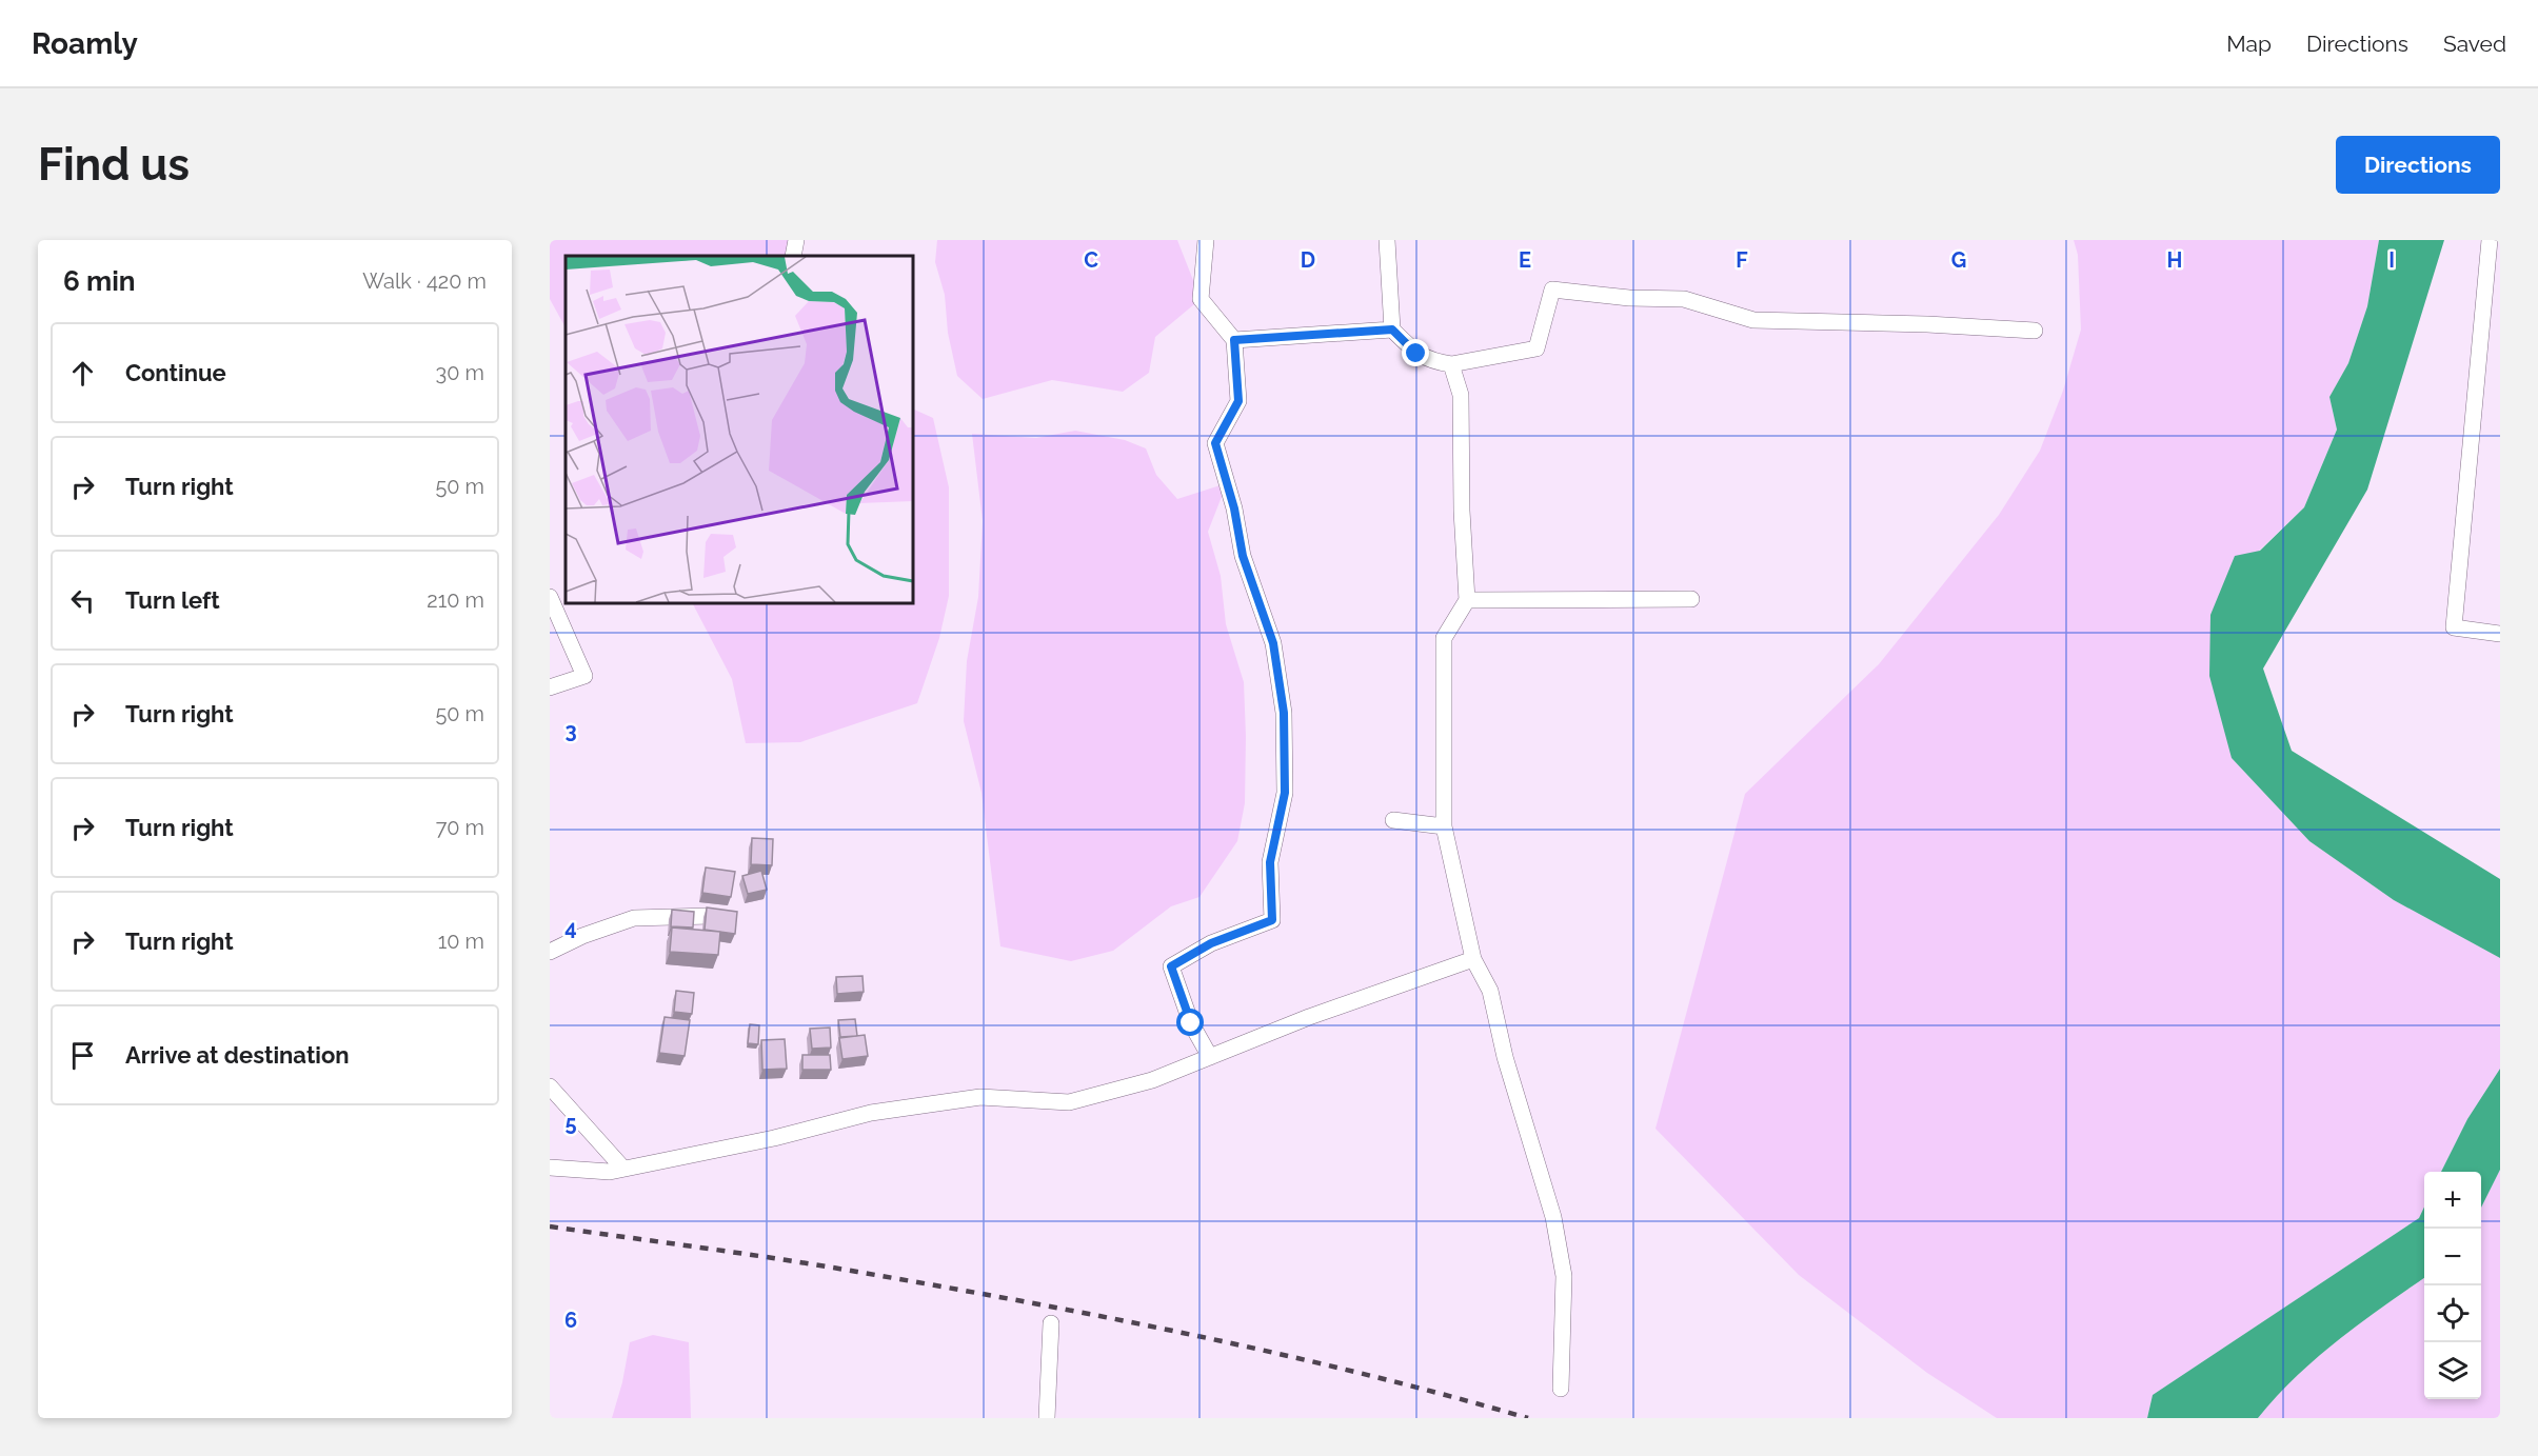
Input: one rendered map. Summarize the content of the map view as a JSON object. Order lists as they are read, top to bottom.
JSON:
{
  "page": {
    "header": "Roamly",
    "nav": ["Map", "Directions", "Saved"],
    "buttons": "Directions",
    "title": "Find us",
    "heading": ["6 min", "Walk · 420 m"],
    "list": [
      ["Continue", "30 m"],
      ["Turn right", "50 m"],
      ["Turn left", "210 m"],
      ["Turn right", "50 m"],
      ["Turn right", "70 m"],
      ["Turn right", "10 m"],
      "Arrive at destination"
    ],
    "map_buttons": ["+", "−"]
  },
  "grid": {
    "columns": [
      "C",
      "D",
      "E",
      "F",
      "G",
      "H",
      "I"
    ],
    "rows": [
      "3",
      "4",
      "5",
      "6"
    ]
  }
}
